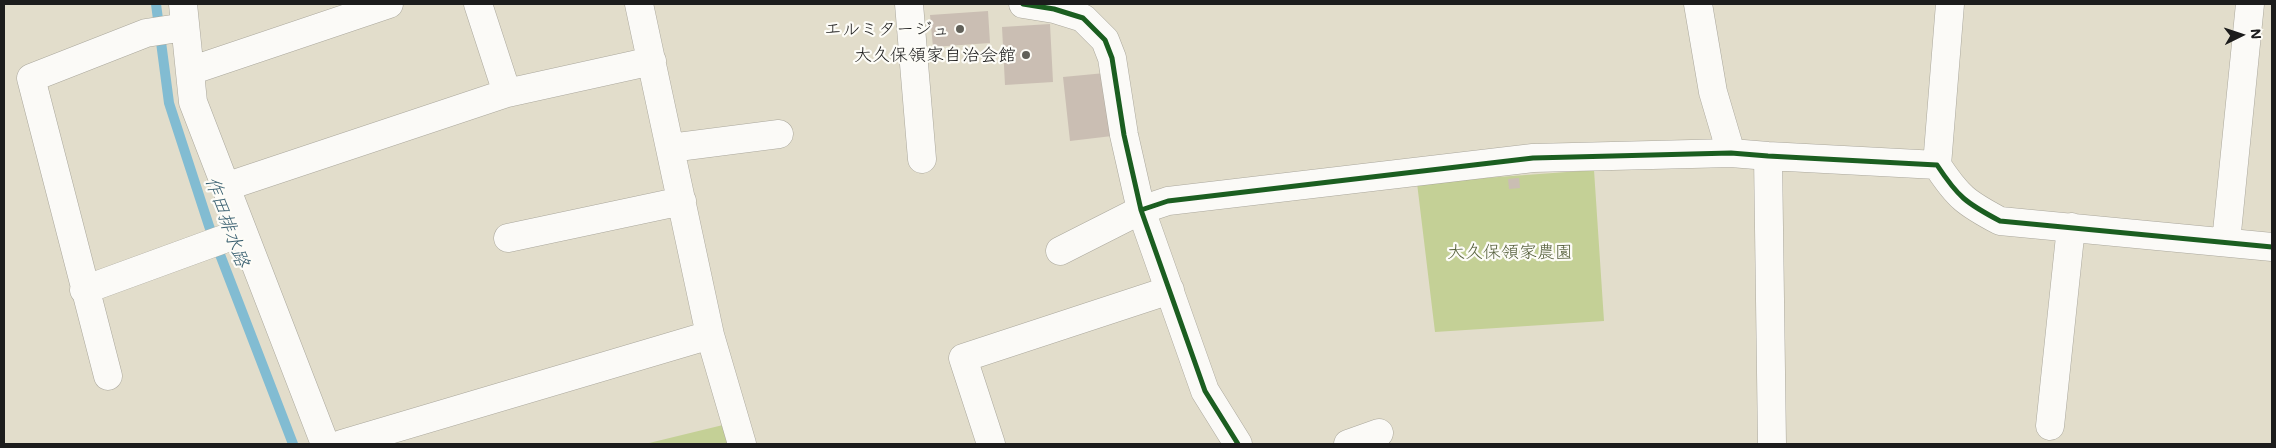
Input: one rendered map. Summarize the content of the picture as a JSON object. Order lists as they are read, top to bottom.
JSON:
{
  "water": ["作田排水路"],
  "parks": ["大久保領家農園"],
  "places": ["エルミタージュ", "大久保領家自治会館"],
  "north": "right"
}
